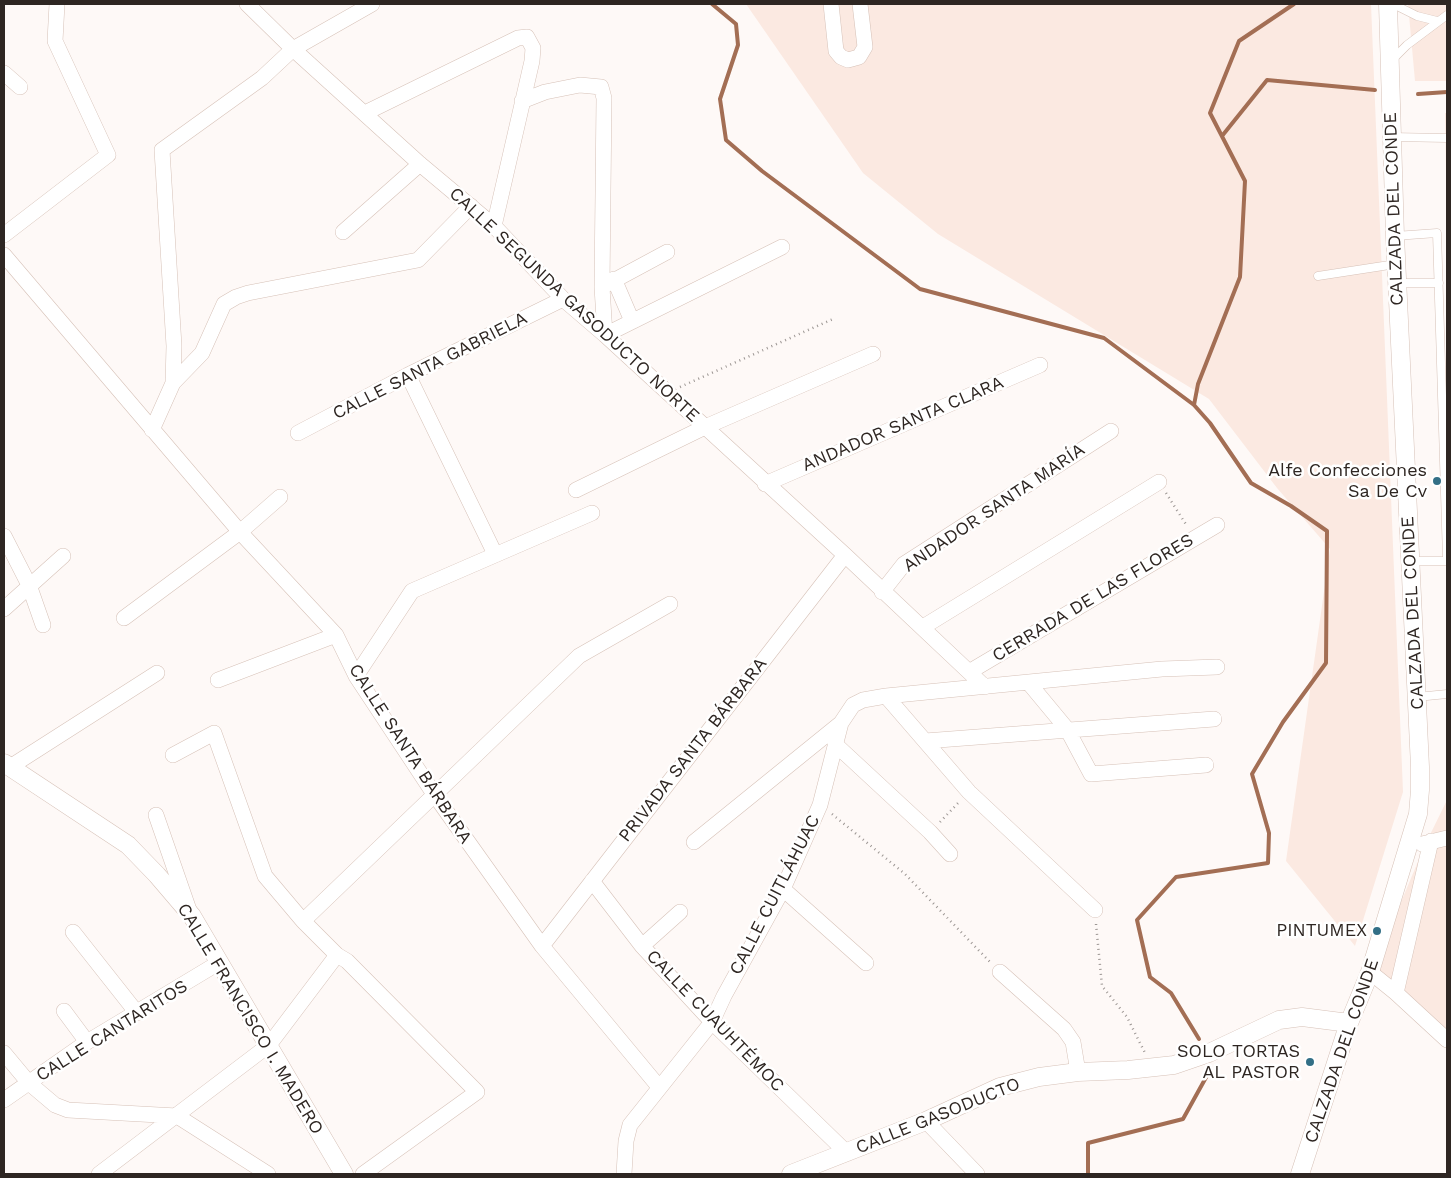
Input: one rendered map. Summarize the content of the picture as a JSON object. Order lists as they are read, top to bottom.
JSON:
{
  "streets": {
    "street": [
      "CALZADA DEL CONDE",
      "CALLE SEGUNDA GASODUCTO NORTE",
      "CALLE SANTA GABRIELA",
      "ANDADOR SANTA CLARA",
      "ANDADOR SANTA MARÍA",
      "CERRADA DE LAS FLORES",
      "PRIVADA SANTA BÁRBARA",
      "CALLE SANTA BÁRBARA",
      "CALLE CUITLÁHUAC",
      "CALLE FRANCISCO I. MADERO",
      "CALLE CUAUHTÉMOC",
      "CALLE CANTARITOS",
      "CALLE GASODUCTO"
    ]
  },
  "crossings": [
    ["CALZADA DEL CONDE", "CALLE GASODUCTO"],
    ["CALLE SEGUNDA GASODUCTO NORTE", "CALLE SANTA GABRIELA"],
    ["CALLE SEGUNDA GASODUCTO NORTE", "ANDADOR SANTA CLARA"],
    ["CALLE SEGUNDA GASODUCTO NORTE", "ANDADOR SANTA MARÍA"],
    ["CALLE SEGUNDA GASODUCTO NORTE", "CERRADA DE LAS FLORES"],
    ["CALLE SEGUNDA GASODUCTO NORTE", "PRIVADA SANTA BÁRBARA"],
    ["CALLE SEGUNDA GASODUCTO NORTE", "CALLE CUITLÁHUAC"],
    ["PRIVADA SANTA BÁRBARA", "CALLE SANTA BÁRBARA"],
    ["PRIVADA SANTA BÁRBARA", "CALLE CUAUHTÉMOC"],
    ["CALLE SANTA BÁRBARA", "CALLE CUITLÁHUAC"],
    ["CALLE CUITLÁHUAC", "CALLE CUAUHTÉMOC"],
    ["CALLE FRANCISCO I. MADERO", "CALLE CANTARITOS"],
    ["CALLE CUAUHTÉMOC", "CALLE GASODUCTO"]
  ],
  "places": ["Alfe Confecciones Sa De Cv", "PINTUMEX", "SOLO TORTAS AL PASTOR"]
}
